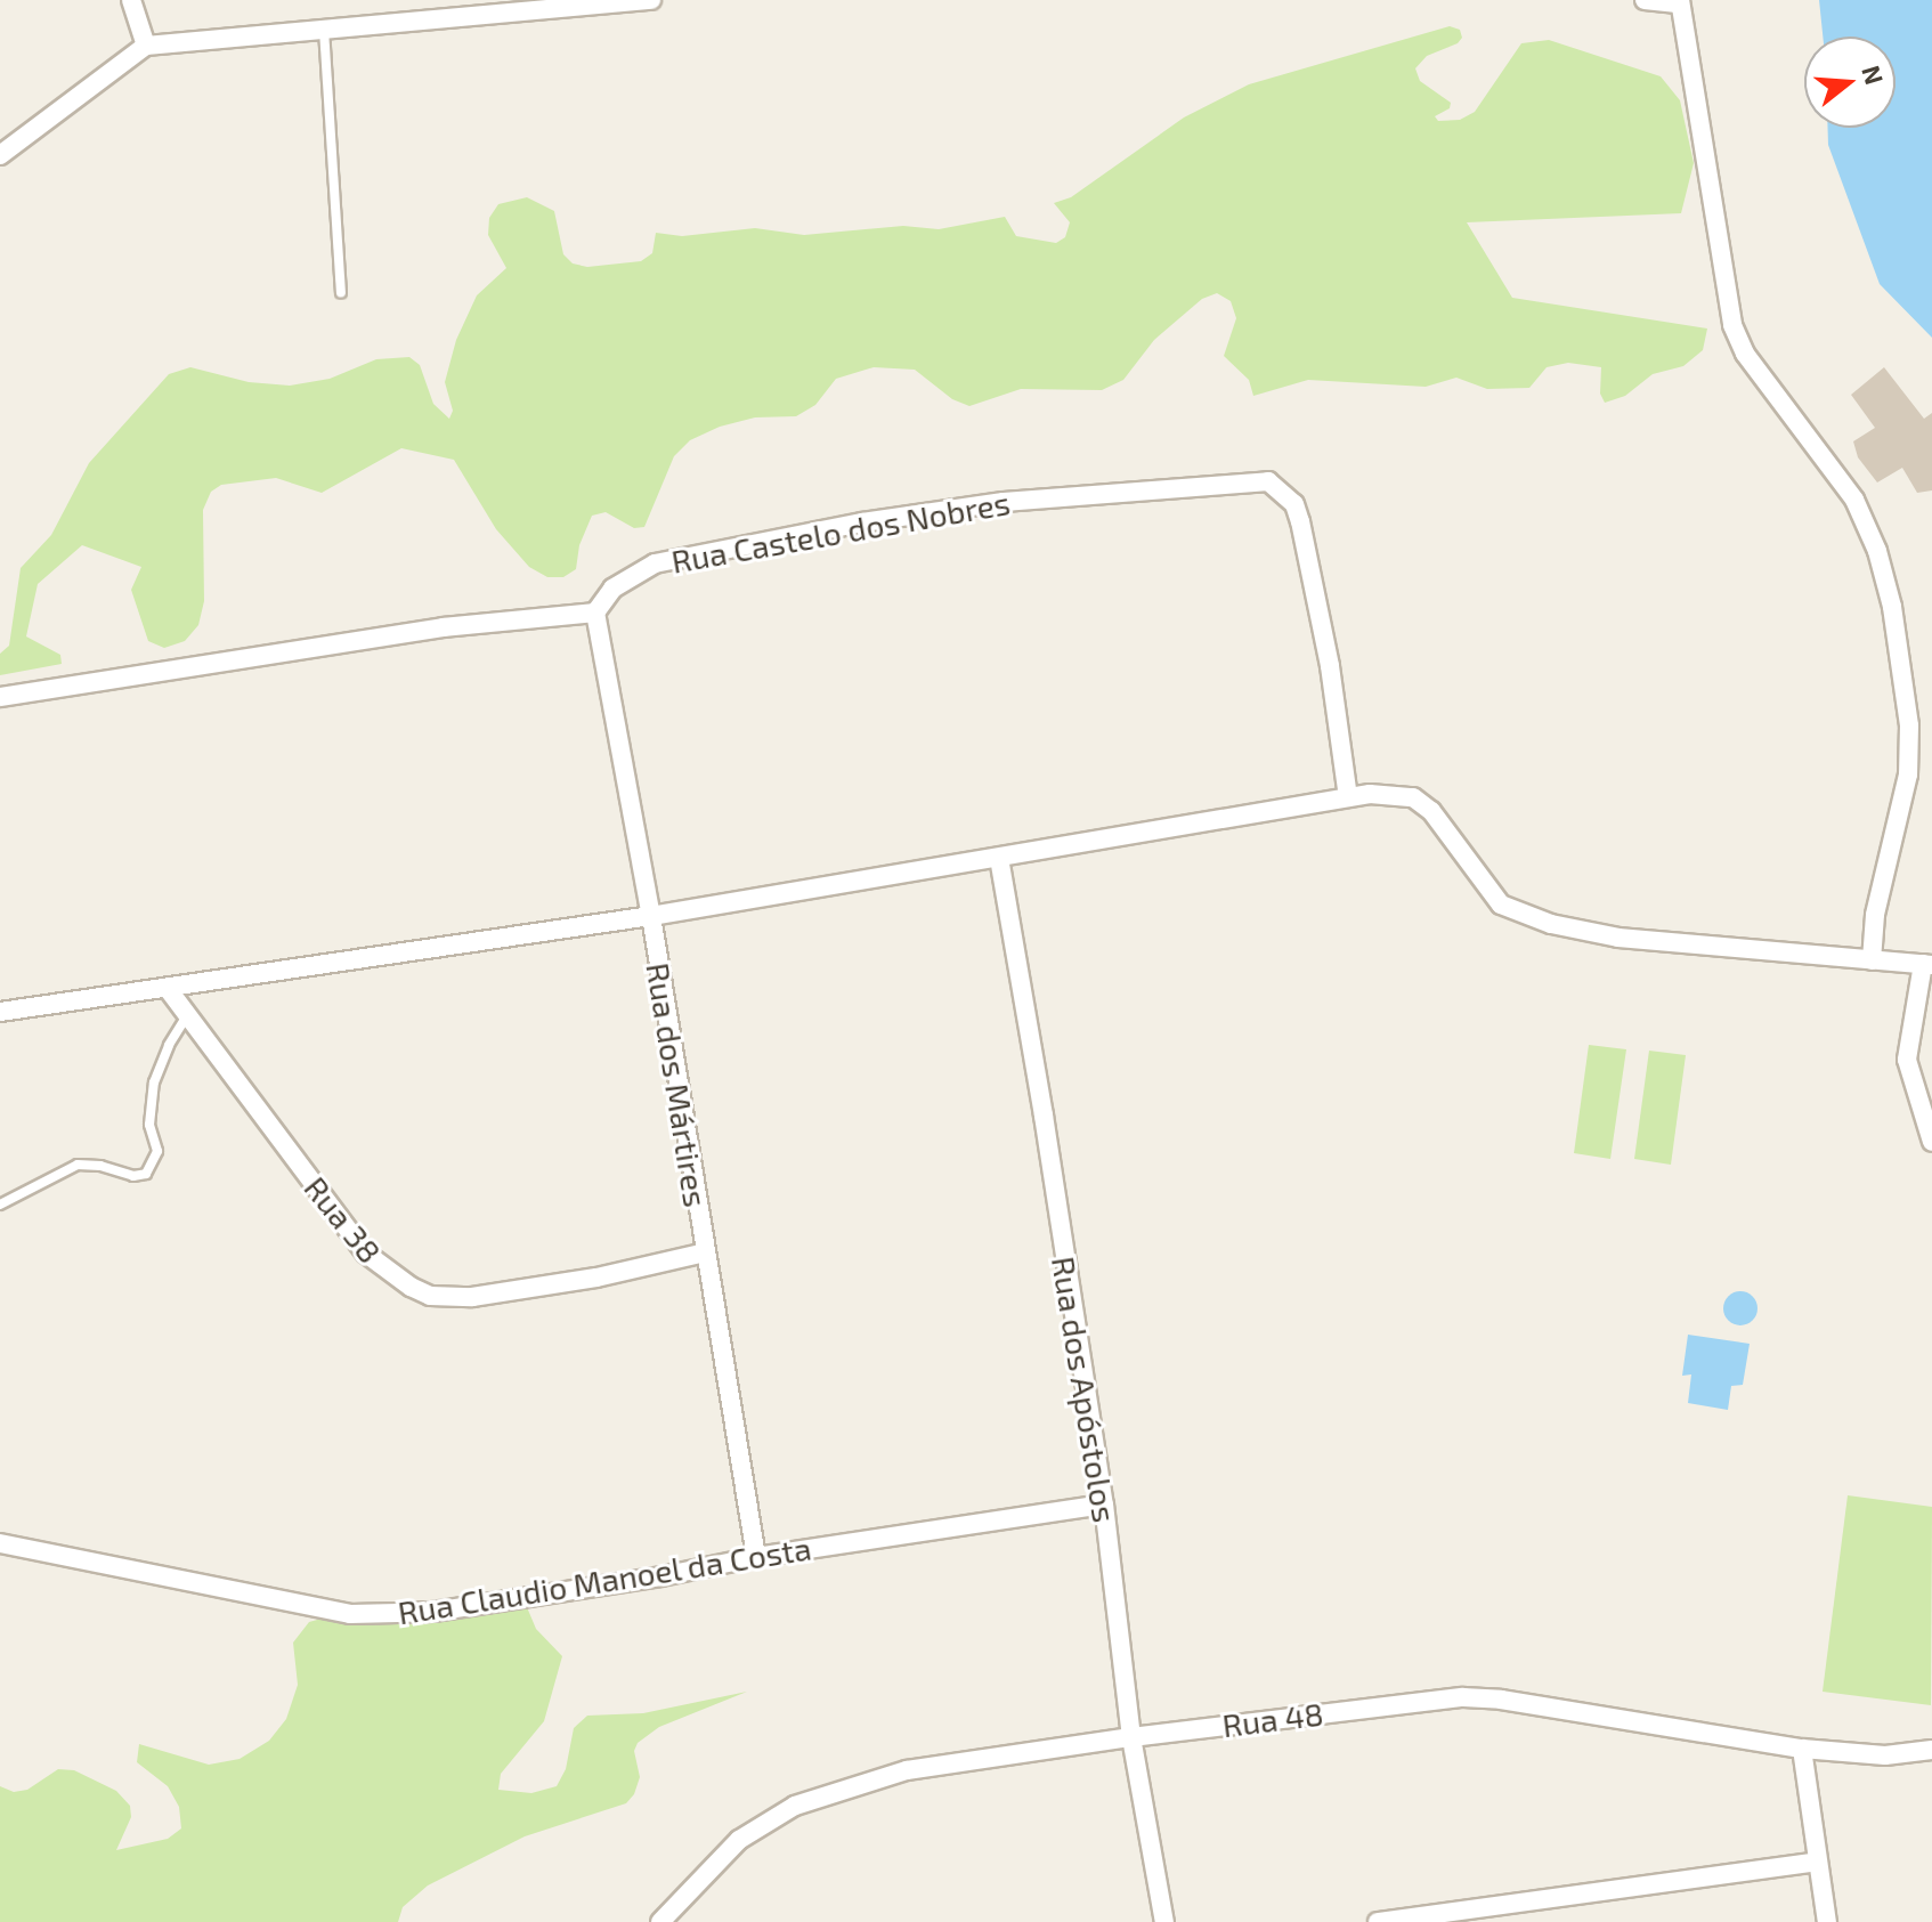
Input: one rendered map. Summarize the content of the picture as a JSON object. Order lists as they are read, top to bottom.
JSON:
{
  "streets": {
    "street": [
      "Rua Castelo dos Nobres",
      "Rua dos Mártires",
      "Rua 38",
      "Rua dos Apóstolos",
      "Rua Claudio Manoel da Costa",
      "Rua 48"
    ]
  },
  "crossings": [
    ["Rua Castelo dos Nobres", "Rua dos Mártires"],
    ["Rua dos Mártires", "Rua 38"],
    ["Rua dos Mártires", "Rua Claudio Manoel da Costa"],
    ["Rua dos Apóstolos", "Rua Claudio Manoel da Costa"],
    ["Rua dos Apóstolos", "Rua 48"]
  ],
  "north": "right"
}
